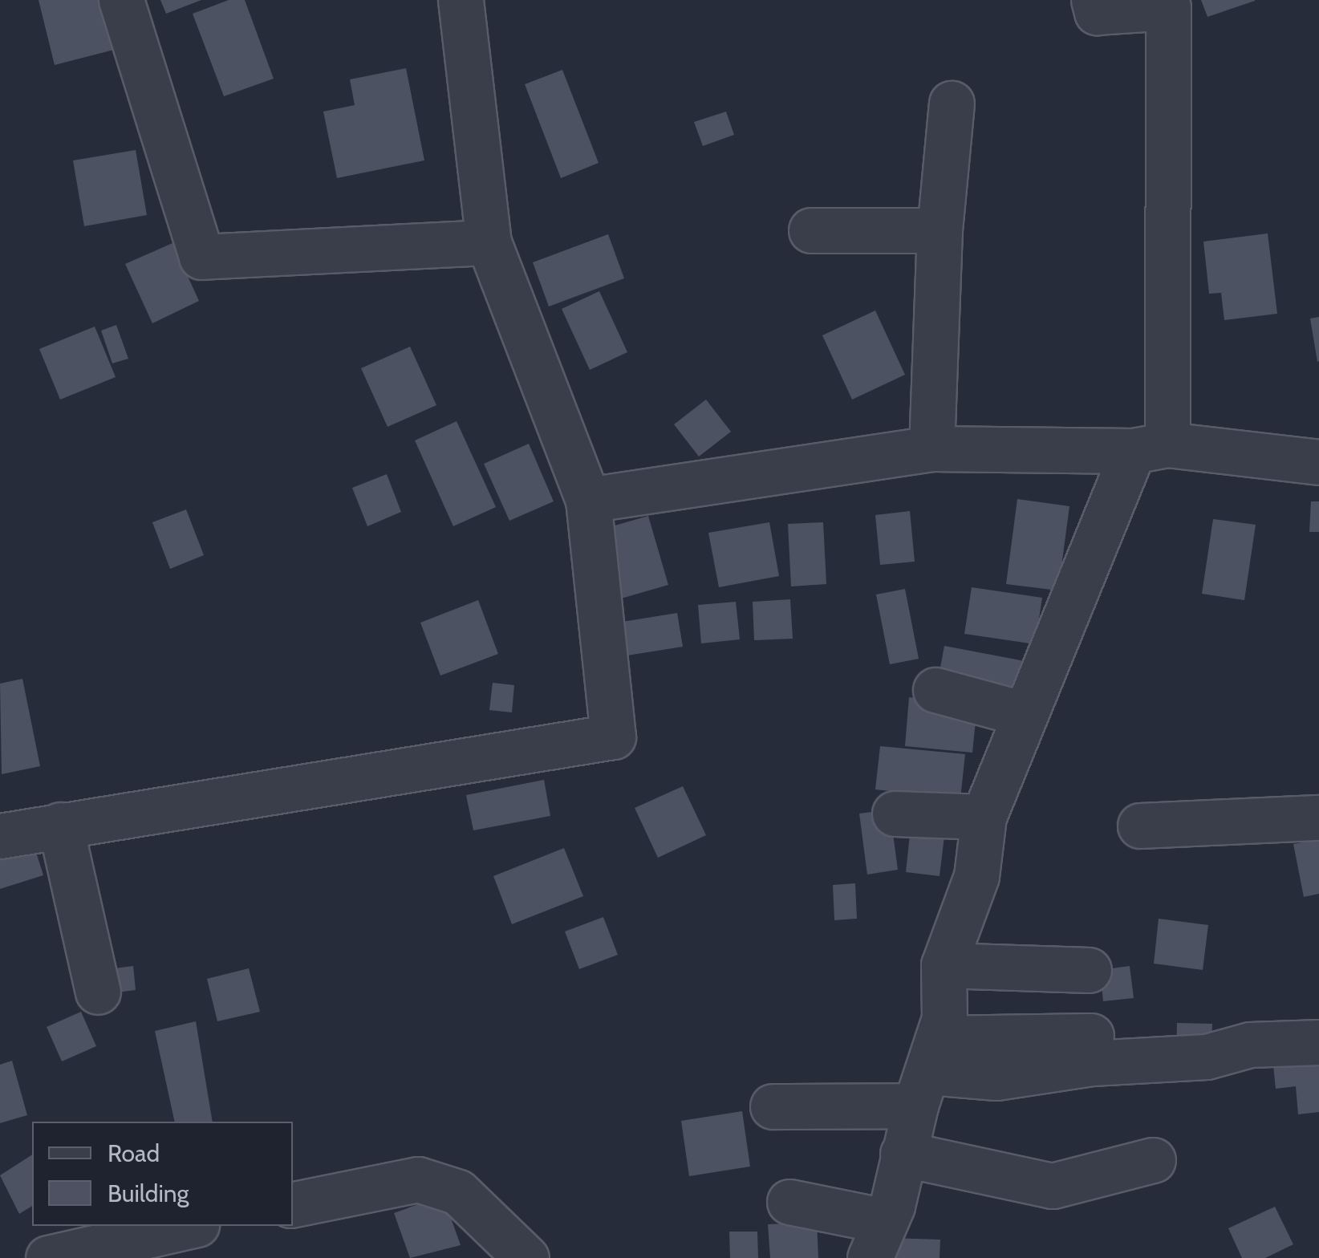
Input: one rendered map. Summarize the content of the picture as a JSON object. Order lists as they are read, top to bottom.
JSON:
{
  "legend": ["Road", "Building"]
}
